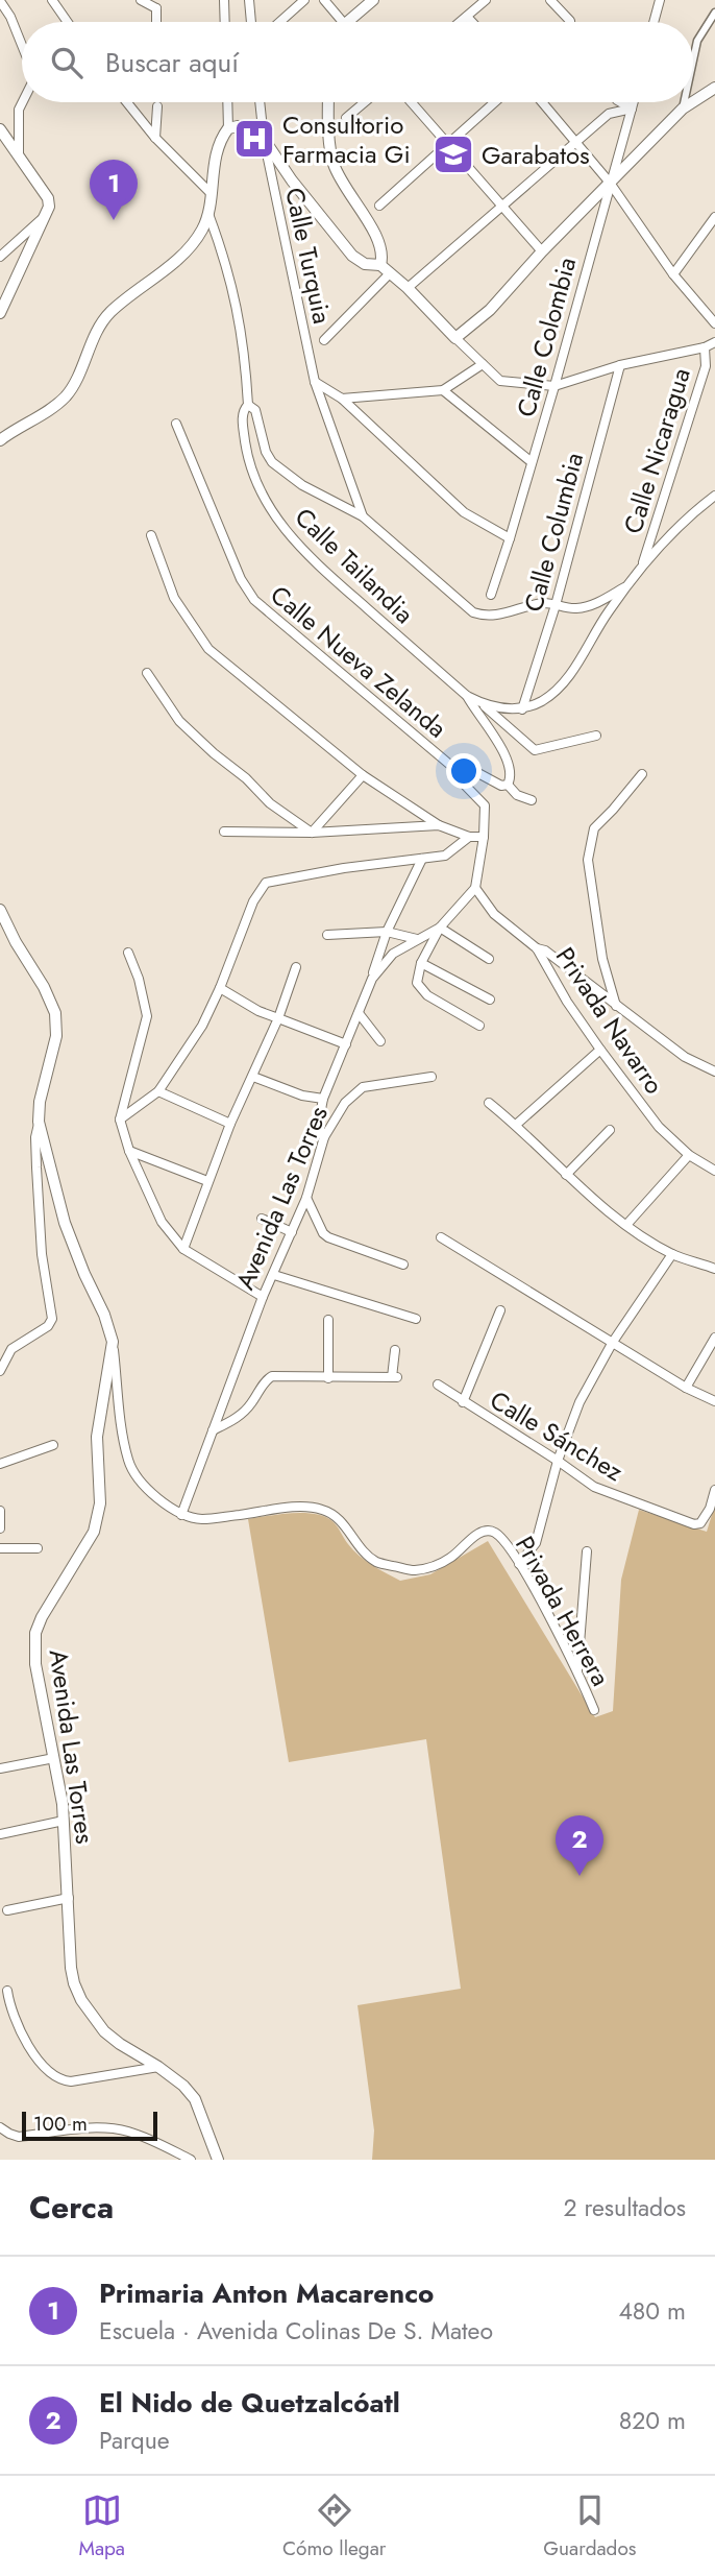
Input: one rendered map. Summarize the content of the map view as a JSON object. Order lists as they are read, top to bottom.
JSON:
{
  "streets": {
    "street": [
      "Calle Turquia",
      "Calle Colombia",
      "Calle Nicaragua",
      "Calle Columbia",
      "Calle Tailandia",
      "Calle Nueva Zelanda",
      "Privada Navarro",
      "Avenida Las Torres",
      "Calle Sánchez",
      "Privada Herrera"
    ]
  },
  "crossings": [
    ["Privada Navarro", "Avenida Las Torres"],
    ["Avenida Las Torres", "Privada Herrera"]
  ],
  "places": {
    "hospital": ["Consultorio Farmacia Gi"],
    "school or university": ["Garabatos"]
  },
  "scale_bar": "100 m",
  "page": {
    "search": "Buscar aquí",
    "pins": ["1", "2"],
    "scale": "100 m",
    "heading": ["Cerca", "2 resultados"],
    "list": [
      {
        "mark": "1",
        "name": "Primaria Anton Macarenco",
        "note": "Escuela · Avenida Colinas De S. Mateo",
        "value": "480 m"
      },
      {
        "mark": "2",
        "name": "El Nido de Quetzalcóatl",
        "note": "Parque",
        "value": "820 m"
      }
    ],
    "nav": ["Mapa", "Cómo llegar", "Guardados"]
  }
}
